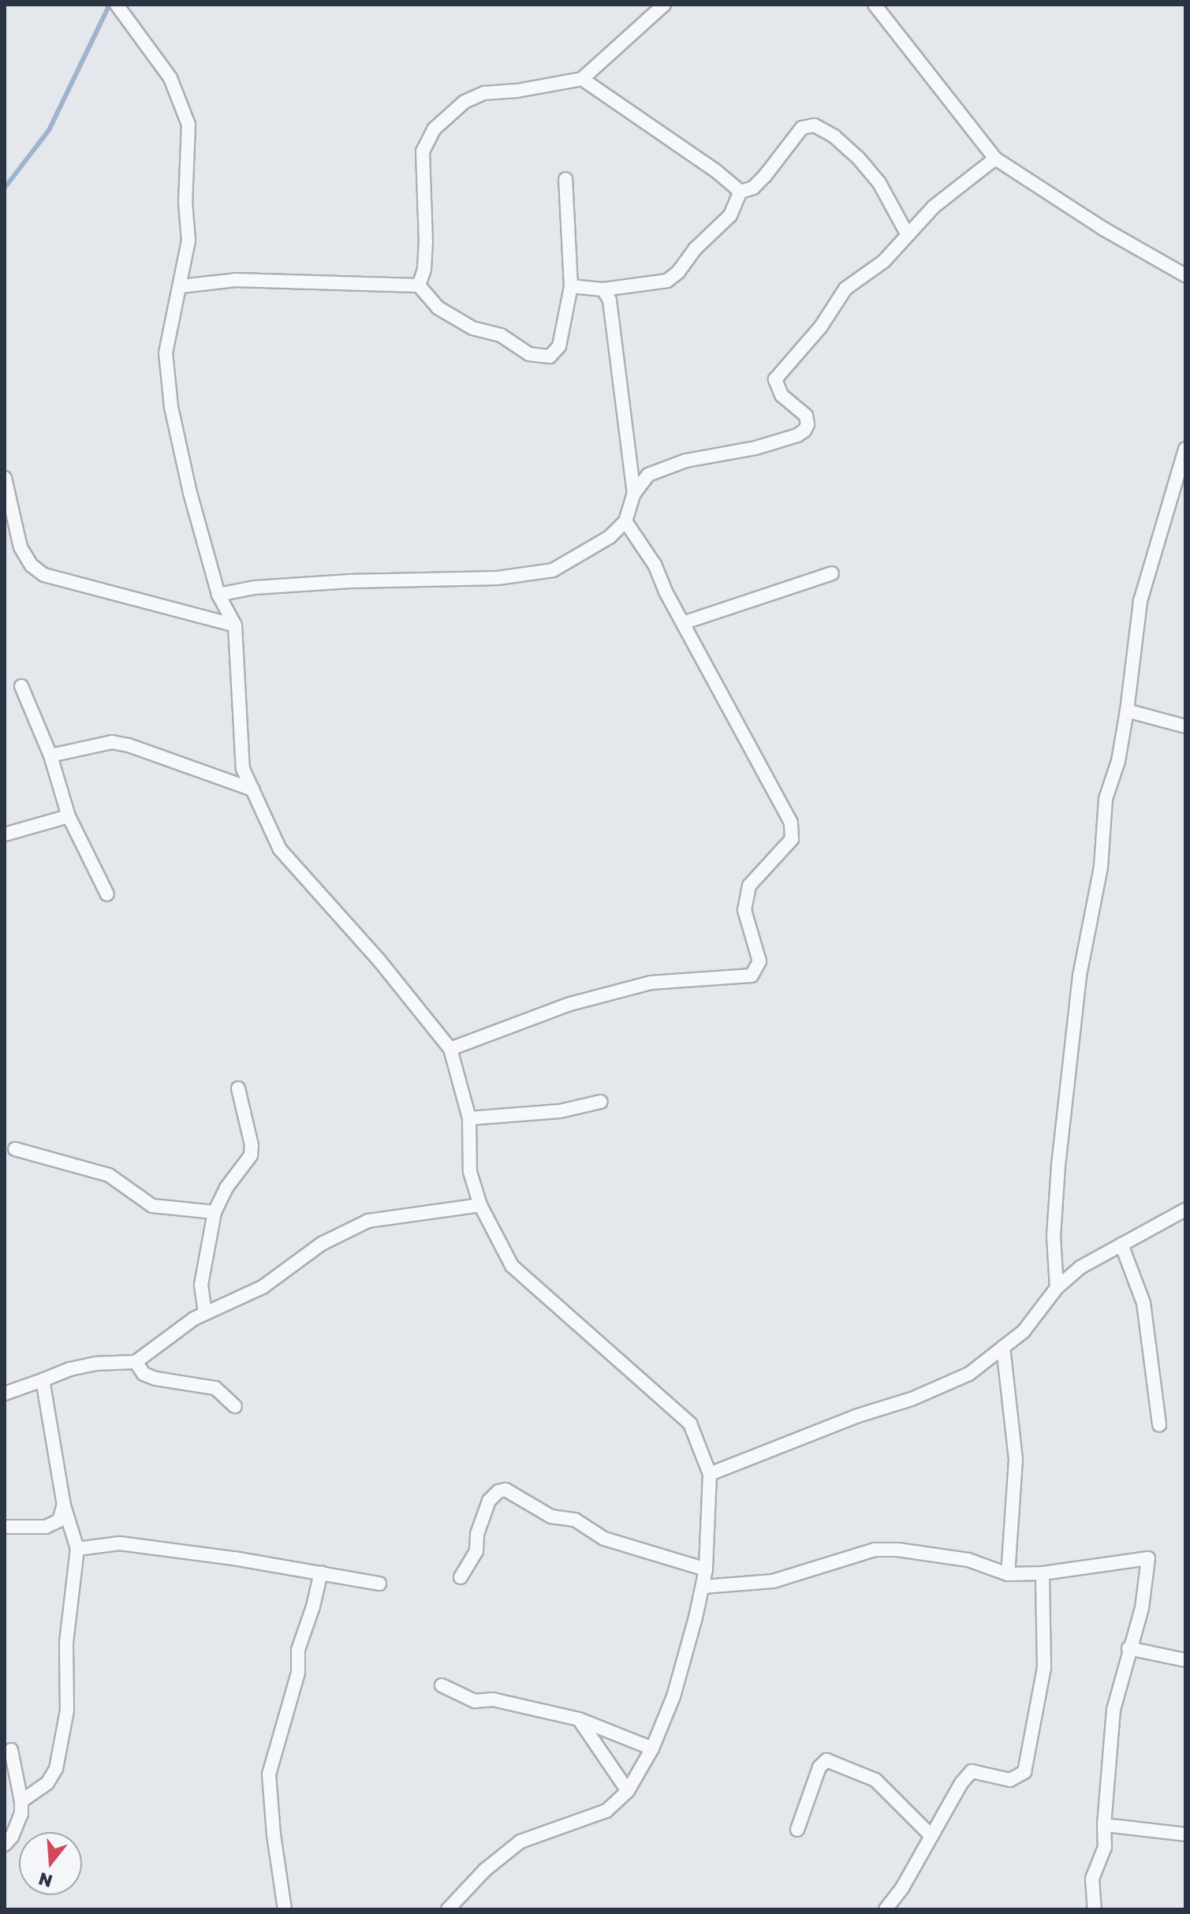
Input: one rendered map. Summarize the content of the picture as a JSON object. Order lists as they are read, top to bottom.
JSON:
{
  "north": "bottom"
}
